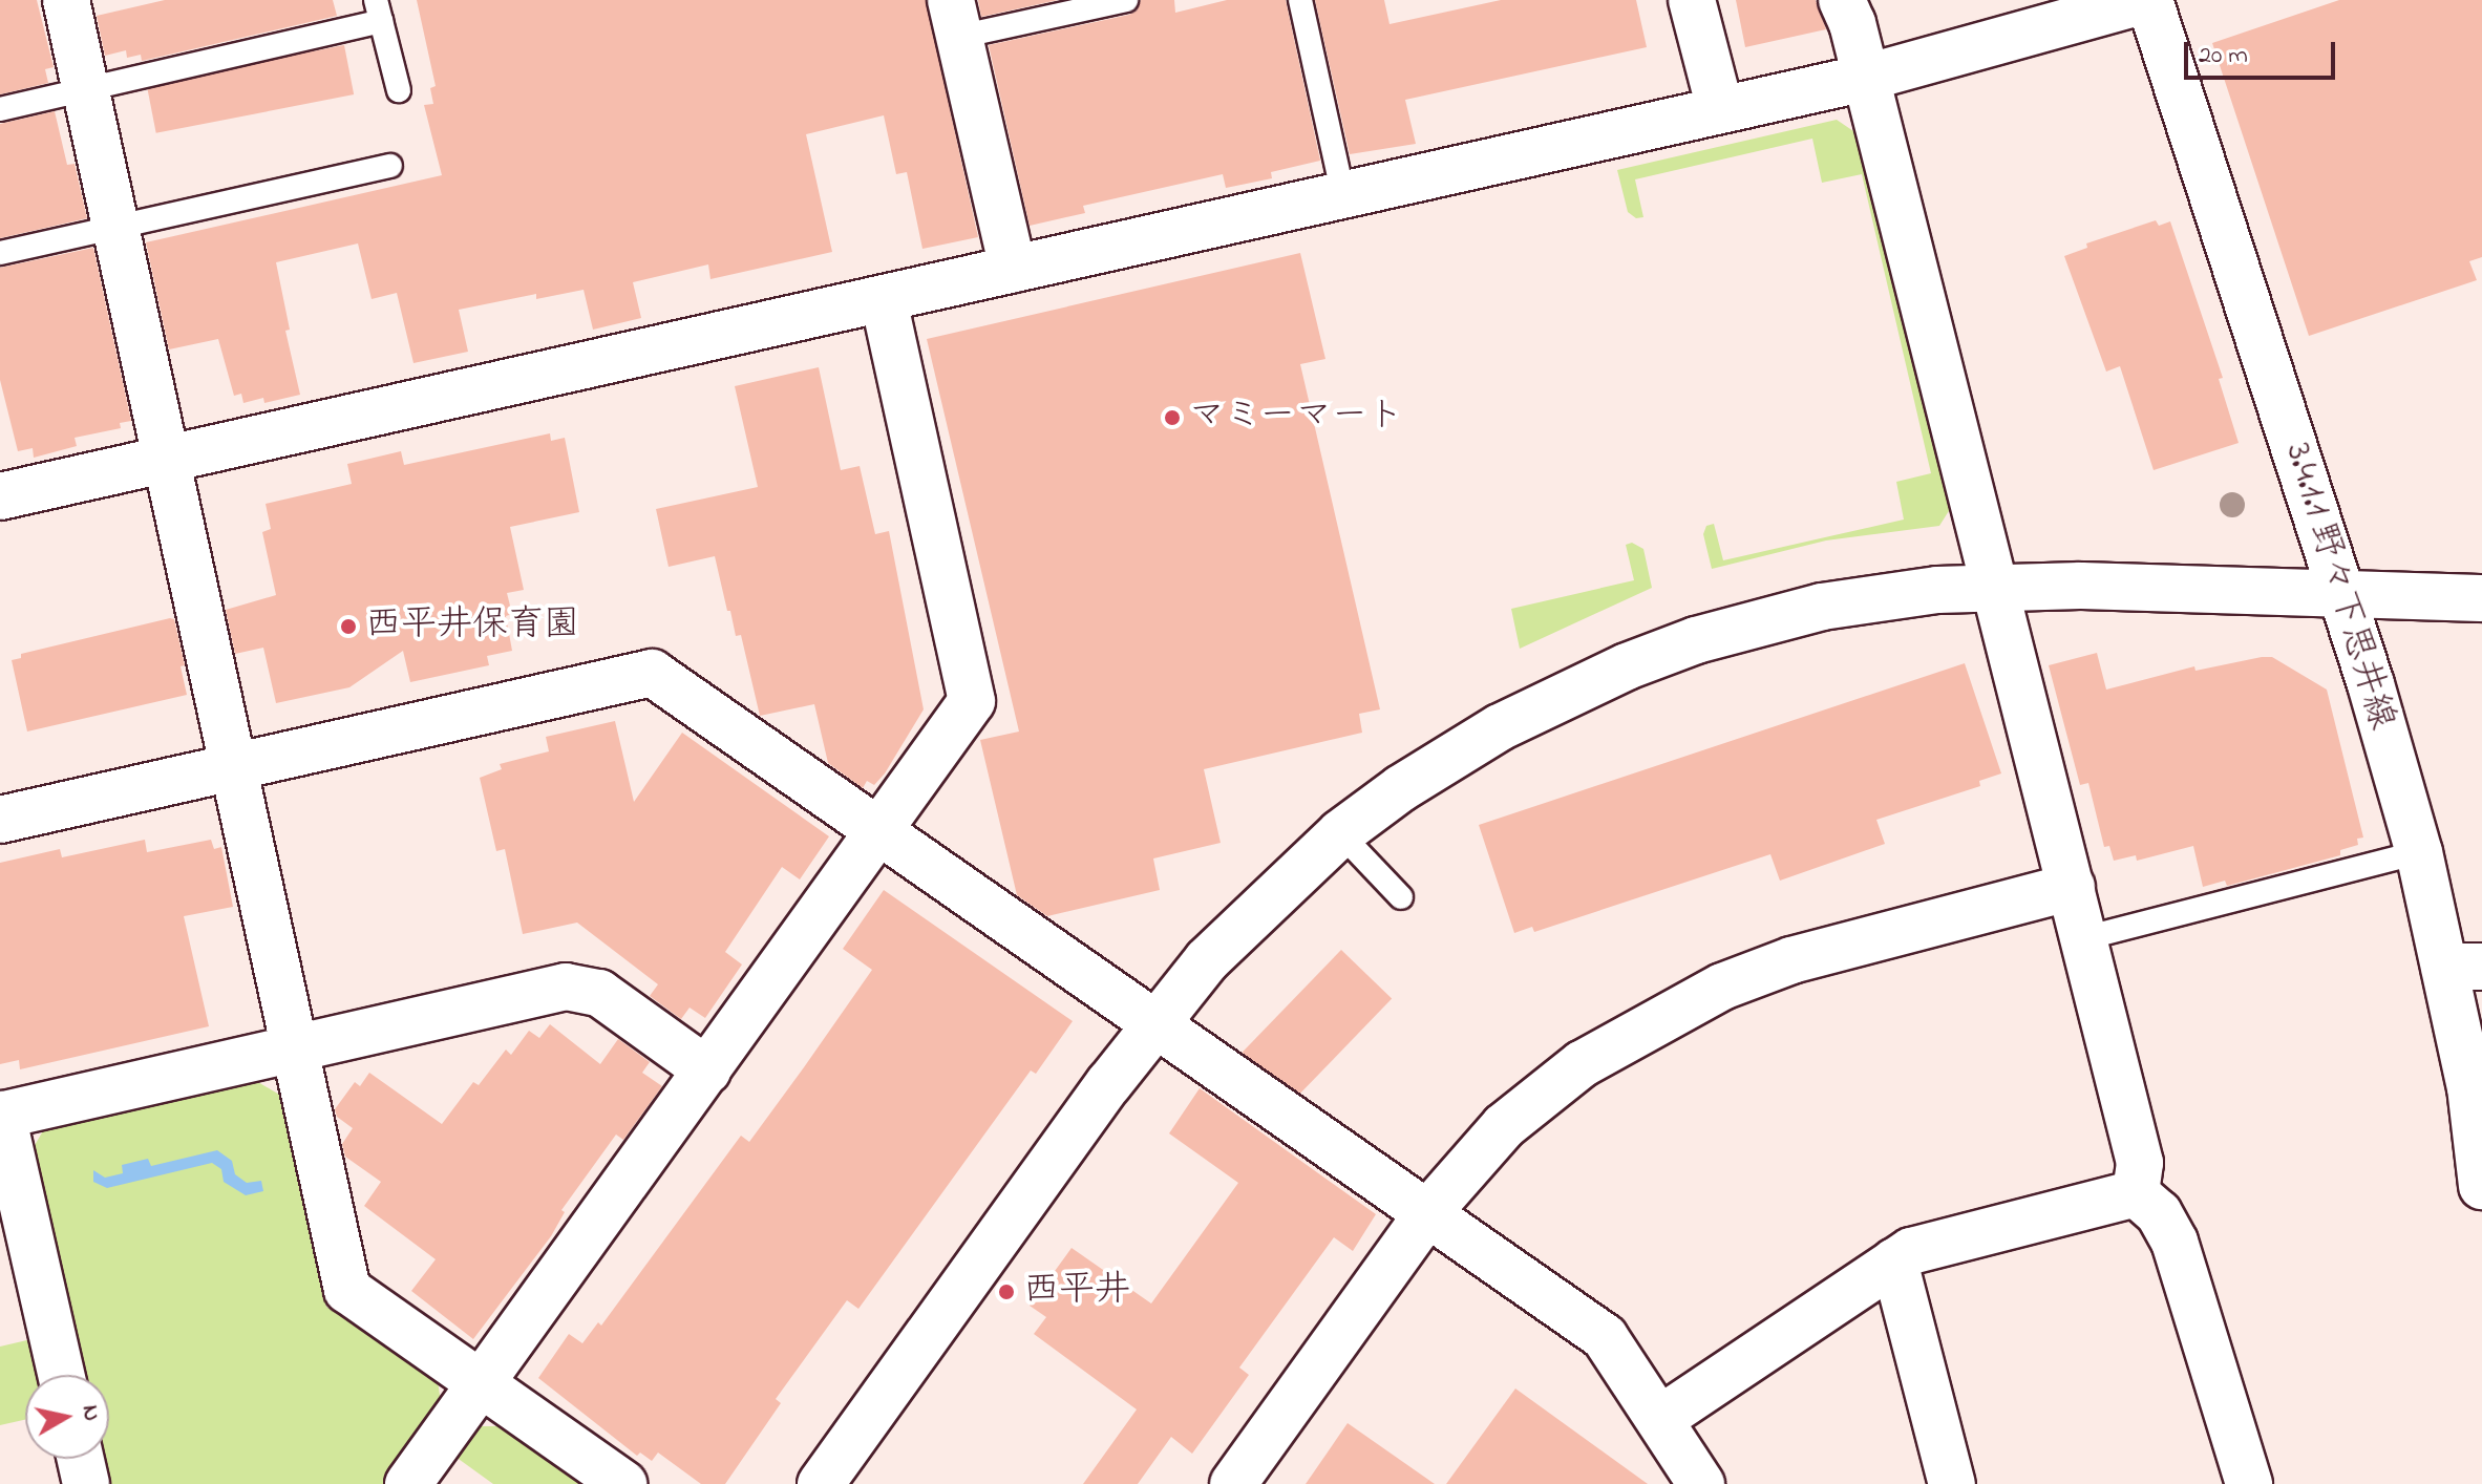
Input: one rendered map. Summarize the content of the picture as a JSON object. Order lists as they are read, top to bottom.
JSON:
{
  "streets": {
    "street": ["3.4.1.1 野々下思井線"]
  },
  "places": ["マミーマート", "西平井保育園", "西平井"],
  "scale_bar": "20 m",
  "north": "right"
}
